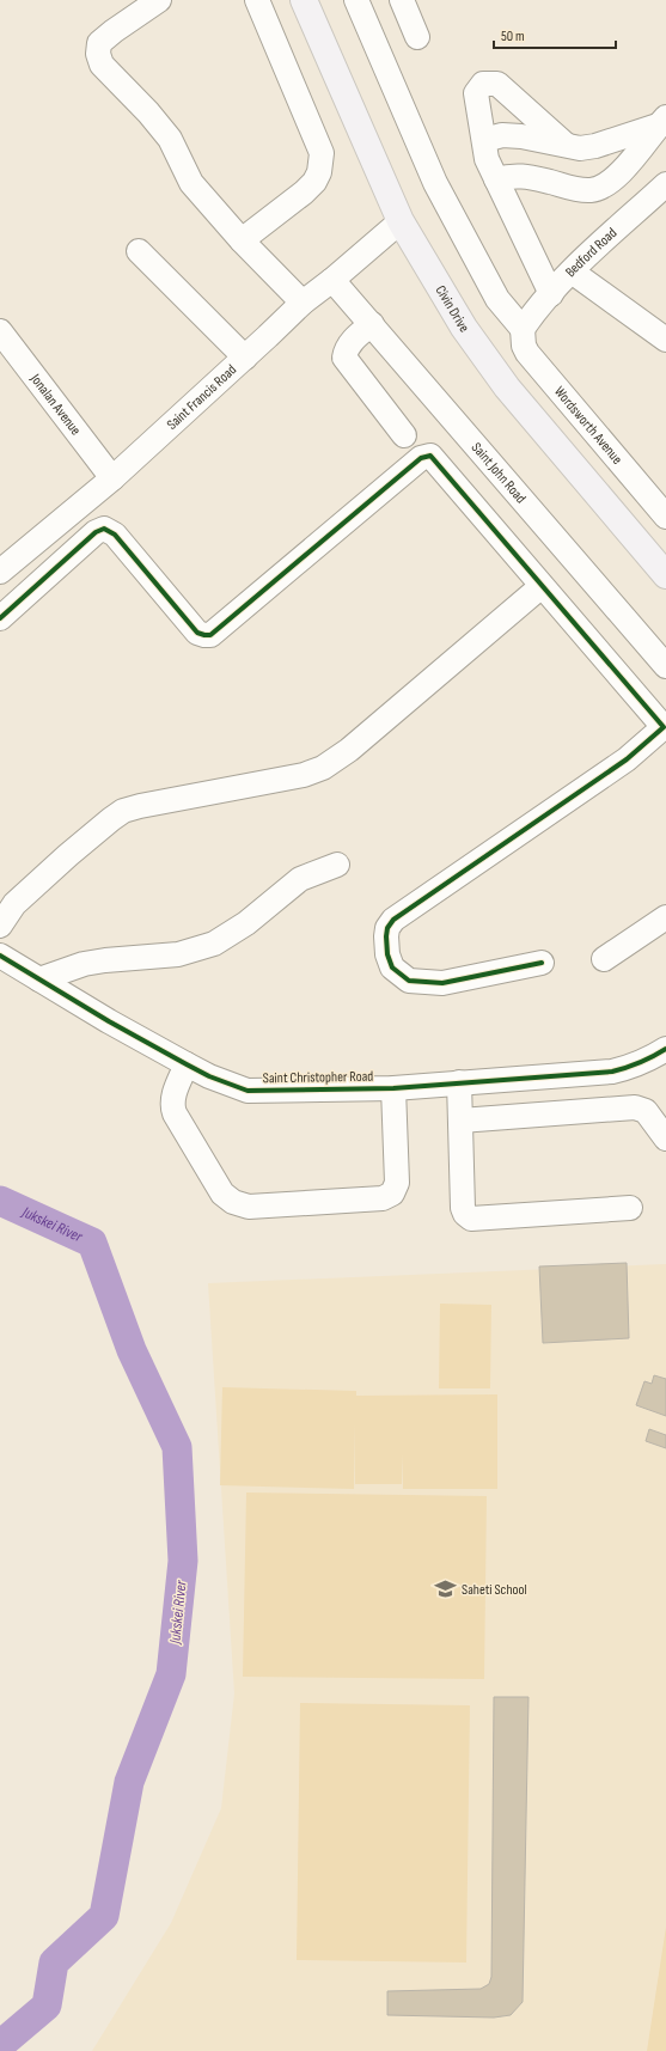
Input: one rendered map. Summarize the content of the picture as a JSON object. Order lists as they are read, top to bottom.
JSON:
{
  "streets": {
    "main road": ["Civin Drive"],
    "street": [
      "Bedford Road",
      "Saint Francis Road",
      "Jonalan Avenue",
      "Wordsworth Avenue",
      "Saint John Road",
      "Saint Christopher Road"
    ]
  },
  "crossings": [
    ["Bedford Road", "Wordsworth Avenue"],
    ["Civin Drive", "Saint Francis Road"],
    ["Saint Francis Road", "Jonalan Avenue"],
    ["Saint Francis Road", "Saint John Road"]
  ],
  "water": ["Jukskei River"],
  "places": {
    "school or university": ["Saheti School"]
  },
  "scale_bar": "50 m"
}
